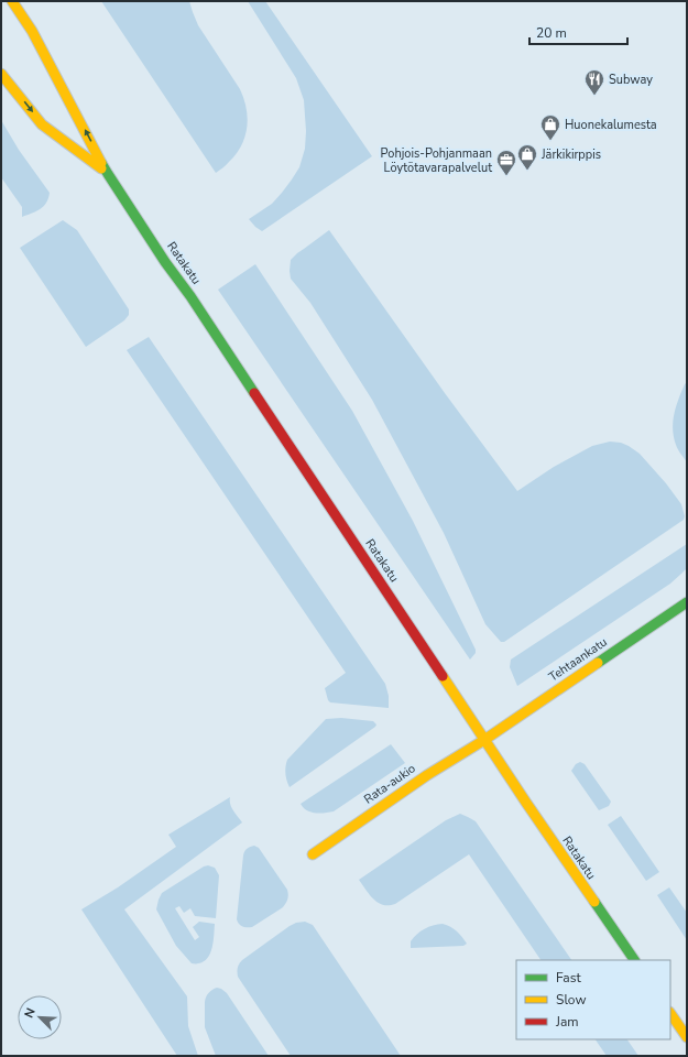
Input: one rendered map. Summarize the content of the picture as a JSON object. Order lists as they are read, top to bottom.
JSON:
{
  "streets": {
    "street": ["Ratakatu", "Tehtaankatu", "Rata-aukio"]
  },
  "crossings": [
    ["Ratakatu", "Tehtaankatu"],
    ["Ratakatu", "Rata-aukio"],
    ["Tehtaankatu", "Rata-aukio"]
  ],
  "places": {
    "restaurant": ["Subway"],
    "shop": ["Huonekalumesta", "Järkikirppis"],
    "office": ["Pohjois-Pohjanmaan Löytötavarapalvelut"]
  },
  "legend": ["Fast", "Slow", "Jam"],
  "scale_bar": "20 m",
  "north": "top left"
}
